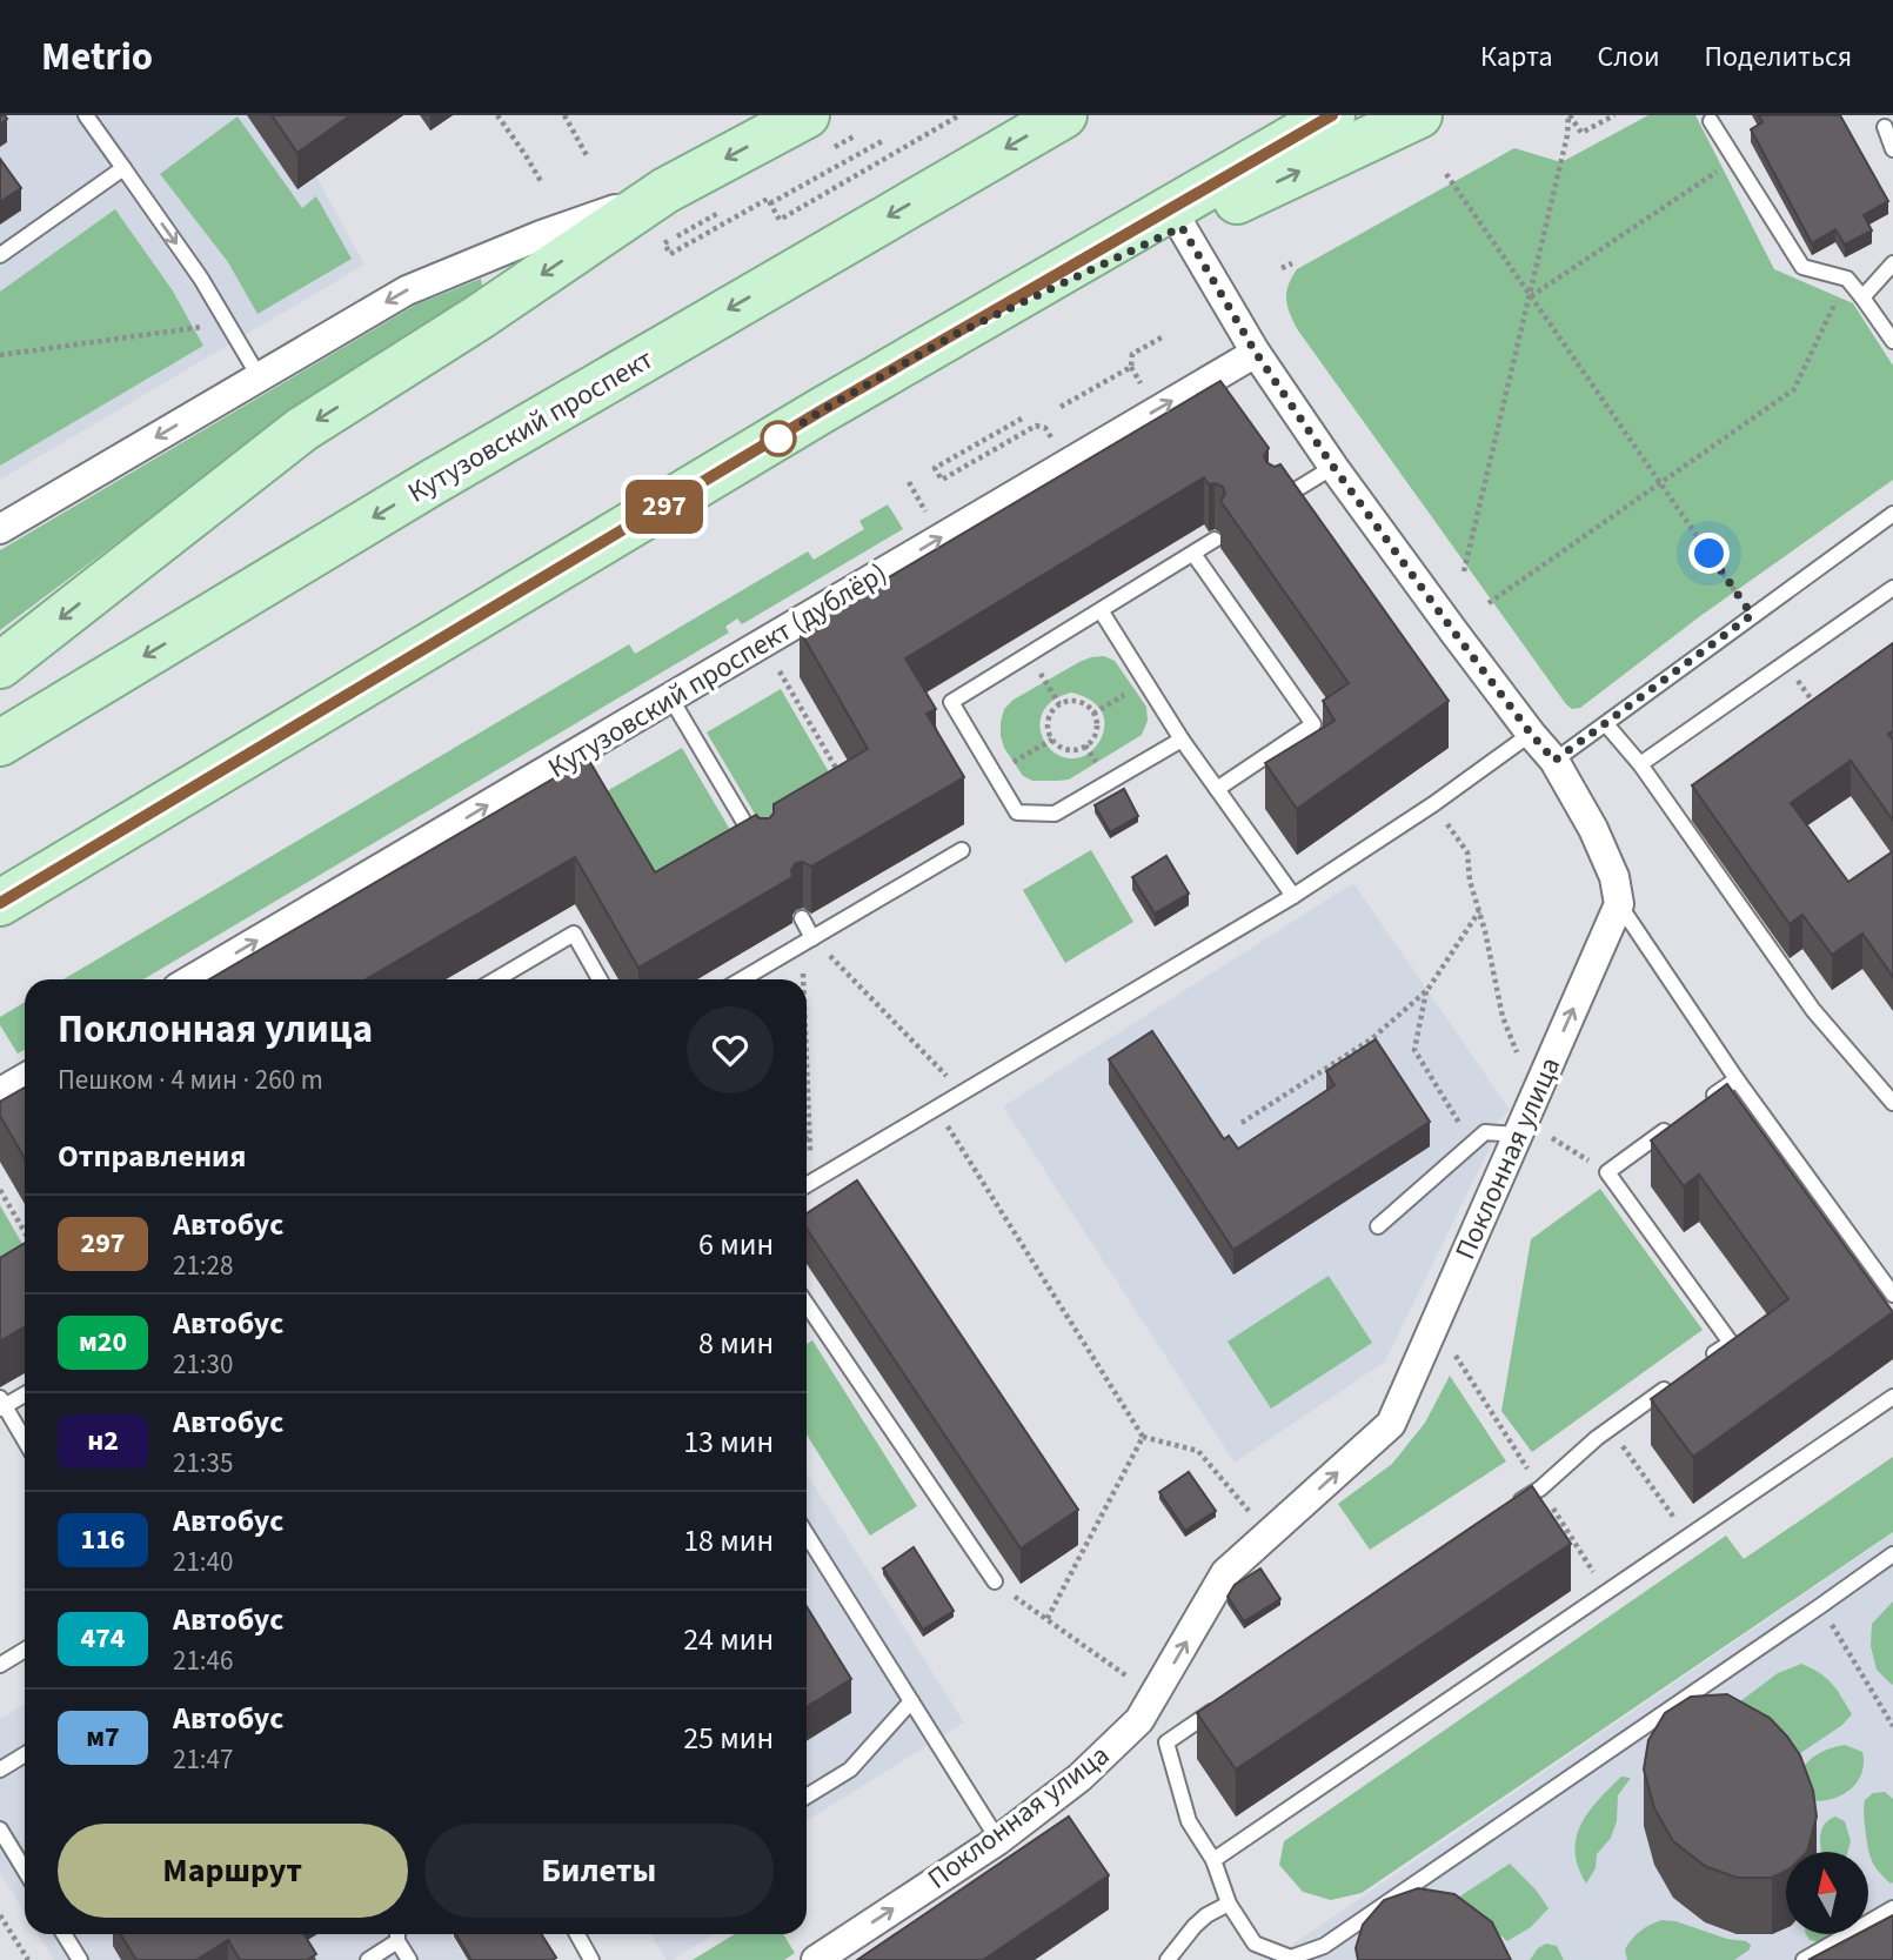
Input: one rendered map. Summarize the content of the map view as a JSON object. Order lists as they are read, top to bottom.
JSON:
{
  "streets": {
    "main road": ["Кутузовский проспект"],
    "street": ["Кутузовский проспект (дублёр)", "Поклонная улица"]
  },
  "one_way": ["Кутузовский проспект (дублёр)", "Поклонная улица"],
  "lines": ["bus line 297"],
  "north": "top",
  "page": {
    "header": "Metrio",
    "nav": ["Карта", "Слои", "Поделиться"],
    "on_map": "297",
    "heading": [
      ["Поклонная улица", "Пешком · 4 мин · 260 m"],
      "Отправления"
    ],
    "list": [
      {
        "mark": "297",
        "name": "Автобус",
        "note": "21:28",
        "value": "6 мин"
      },
      {
        "mark": "м20",
        "name": "Автобус",
        "note": "21:30",
        "value": "8 мин"
      },
      {
        "mark": "н2",
        "name": "Автобус",
        "note": "21:35",
        "value": "13 мин"
      },
      {
        "mark": "116",
        "name": "Автобус",
        "note": "21:40",
        "value": "18 мин"
      },
      {
        "mark": "474",
        "name": "Автобус",
        "note": "21:46",
        "value": "24 мин"
      },
      {
        "mark": "м7",
        "name": "Автобус",
        "note": "21:47",
        "value": "25 мин"
      }
    ],
    "buttons": ["Маршрут", "Билеты"]
  }
}
